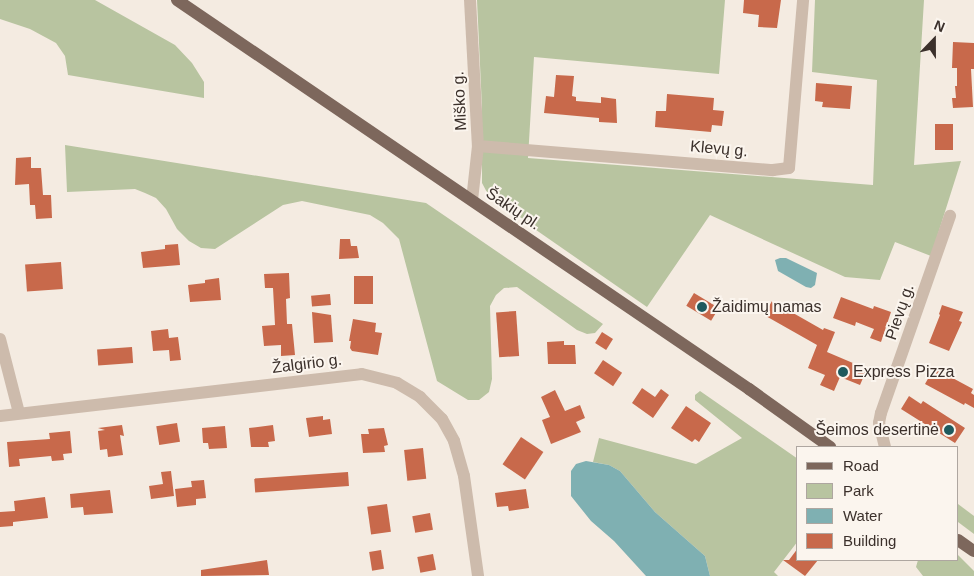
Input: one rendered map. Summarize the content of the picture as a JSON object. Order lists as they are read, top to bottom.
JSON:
{
  "streets": {
    "main road": ["Šakių pl."],
    "street": [
      "Miško g.",
      "Klevų g.",
      "Pievų g.",
      "Žalgirio g."
    ]
  },
  "crossings": [
    ["Miško g.", "Klevų g."],
    ["Miško g.", "Šakių pl."]
  ],
  "places": ["Žaidimų namas", "Express Pizza", "Šeimos desertinė"],
  "legend": [
    "Road",
    "Park",
    "Water",
    "Building"
  ],
  "north": "top"
}
